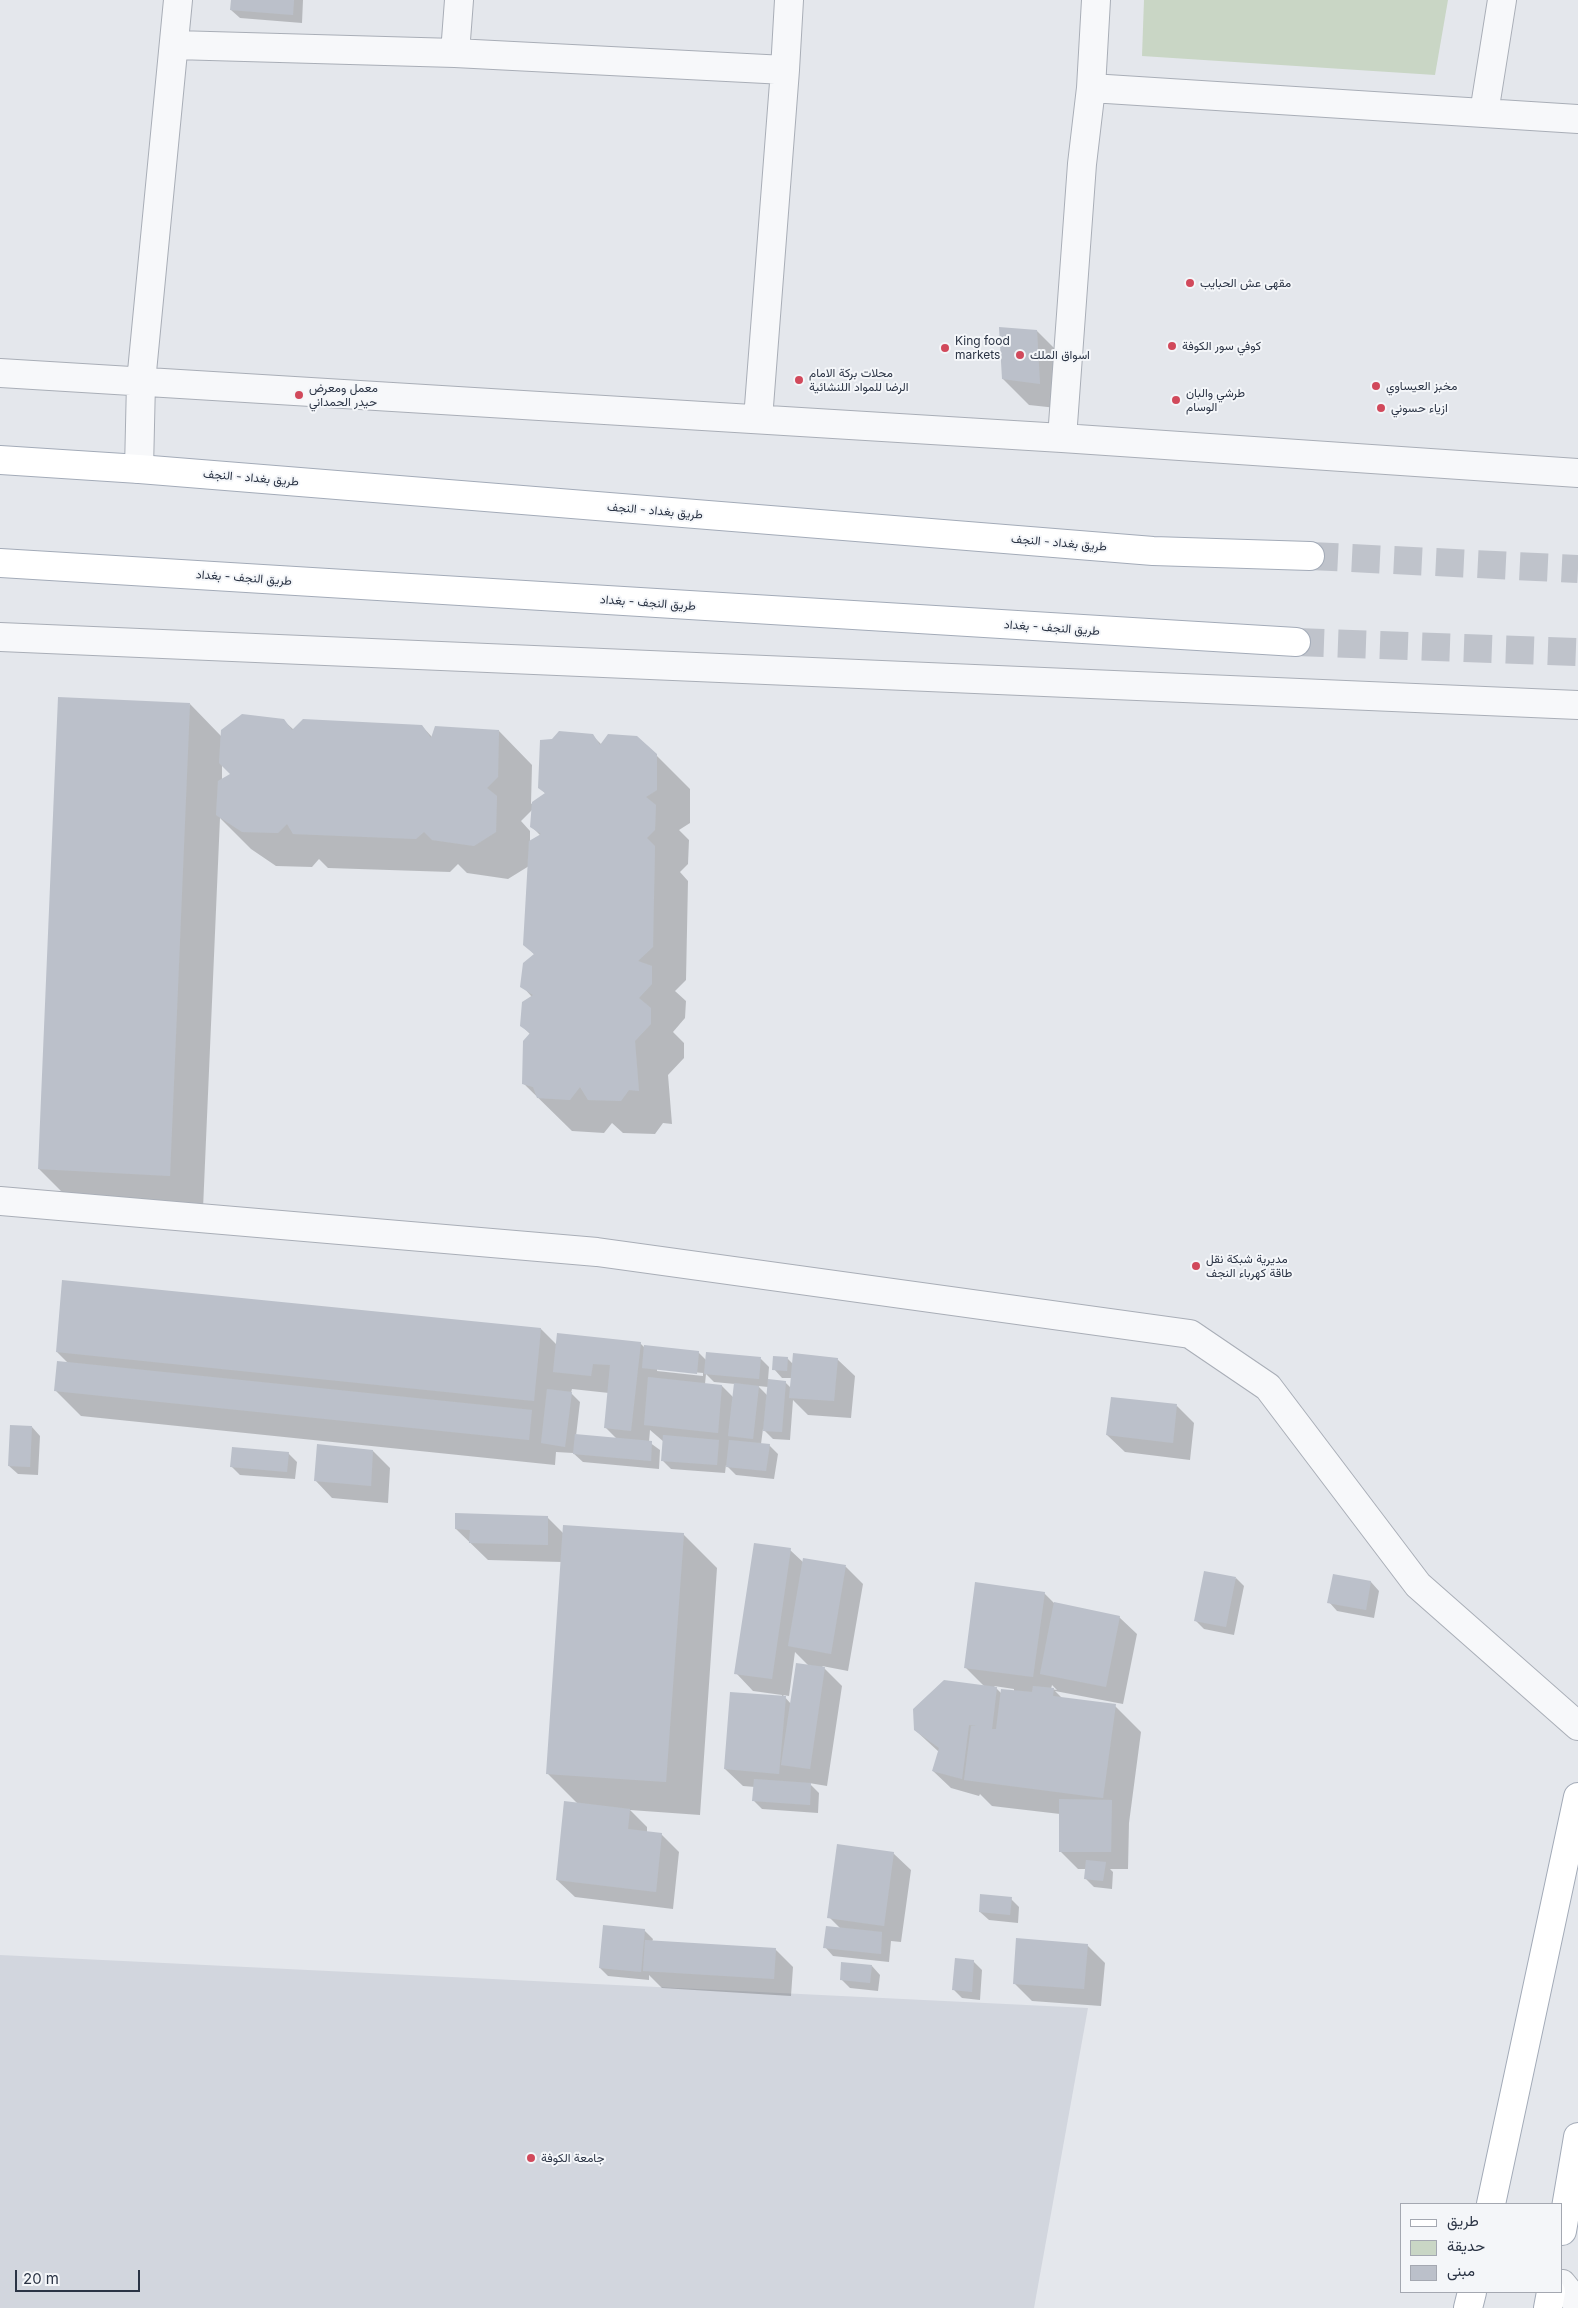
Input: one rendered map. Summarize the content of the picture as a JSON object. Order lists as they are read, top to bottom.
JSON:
{
  "streets": {
    "main road": ["طريق بغداد - النجف", "طريق النجف - بغداد"]
  },
  "places": [
    "مقهى عش الحبايب",
    "كوفي سور الكوفة",
    "King food markets",
    "اسواق الملك",
    "محلات بركة الامام الرضا للمواد اللنشائية",
    "مخبز العيساوي",
    "معمل ومعرض حيدر الحمداني",
    "طرشي والبان الوسام",
    "ازياء حسوني",
    "مديرية شبكة نقل طاقة كهرباء النجف",
    "جامعة الكوفة"
  ],
  "legend": ["طريق", "حديقة", "مبنى"],
  "scale_bar": "20 m"
}
